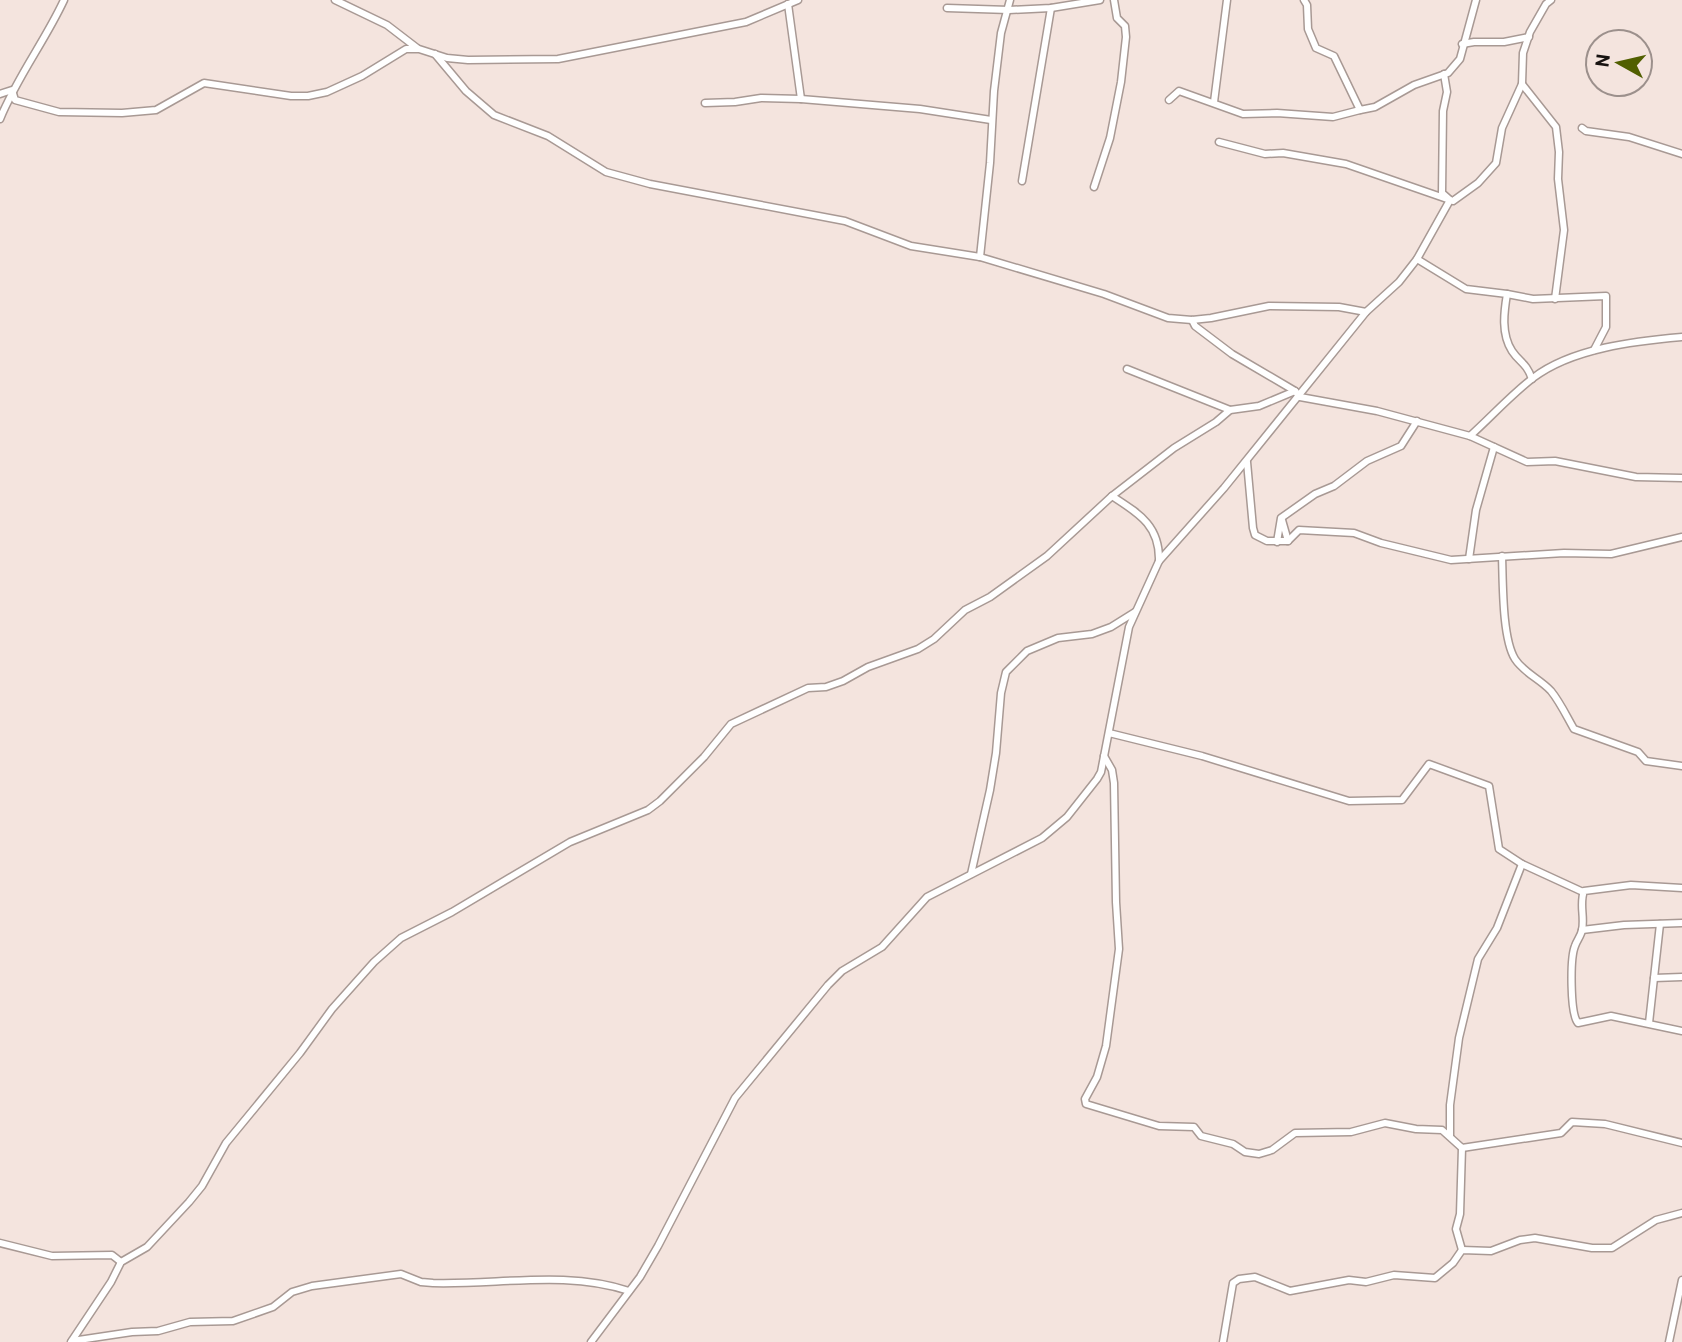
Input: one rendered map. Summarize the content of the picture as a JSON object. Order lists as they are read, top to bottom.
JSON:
{
  "north": "left"
}
